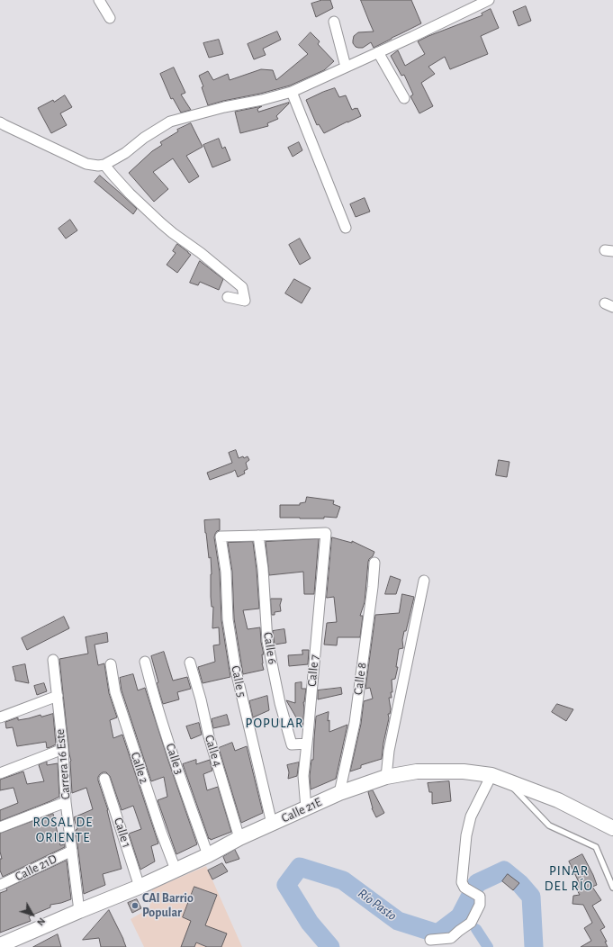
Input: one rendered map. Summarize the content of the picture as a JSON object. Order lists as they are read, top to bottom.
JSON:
{
  "streets": {
    "main road": ["Calle 21E"],
    "street": [
      "Calle 6",
      "Calle 7",
      "Calle 8",
      "Calle 5",
      "Calle 4",
      "Calle 3",
      "Carrera 16 Este",
      "Calle 2",
      "Calle 1",
      "Calle 21D"
    ]
  },
  "crossings": [
    ["Calle 6", "Calle 7"],
    ["Calle 6", "Calle 5"],
    ["Calle 7", "Calle 5"],
    ["Calle 7", "Calle 21E"],
    ["Calle 8", "Calle 21E"],
    ["Calle 5", "Calle 21E"],
    ["Calle 4", "Calle 21E"],
    ["Calle 3", "Calle 21E"],
    ["Carrera 16 Este", "Calle 21E"],
    ["Carrera 16 Este", "Calle 21D"],
    ["Calle 2", "Calle 21E"],
    ["Calle 21E", "Calle 1"]
  ],
  "districts": ["POPULAR", "ROSAL DE ORIENTE", "PINAR DEL RÍO"],
  "water": ["Río Pasto"],
  "places": ["CAI Barrio Popular"],
  "north": "bottom right"
}
